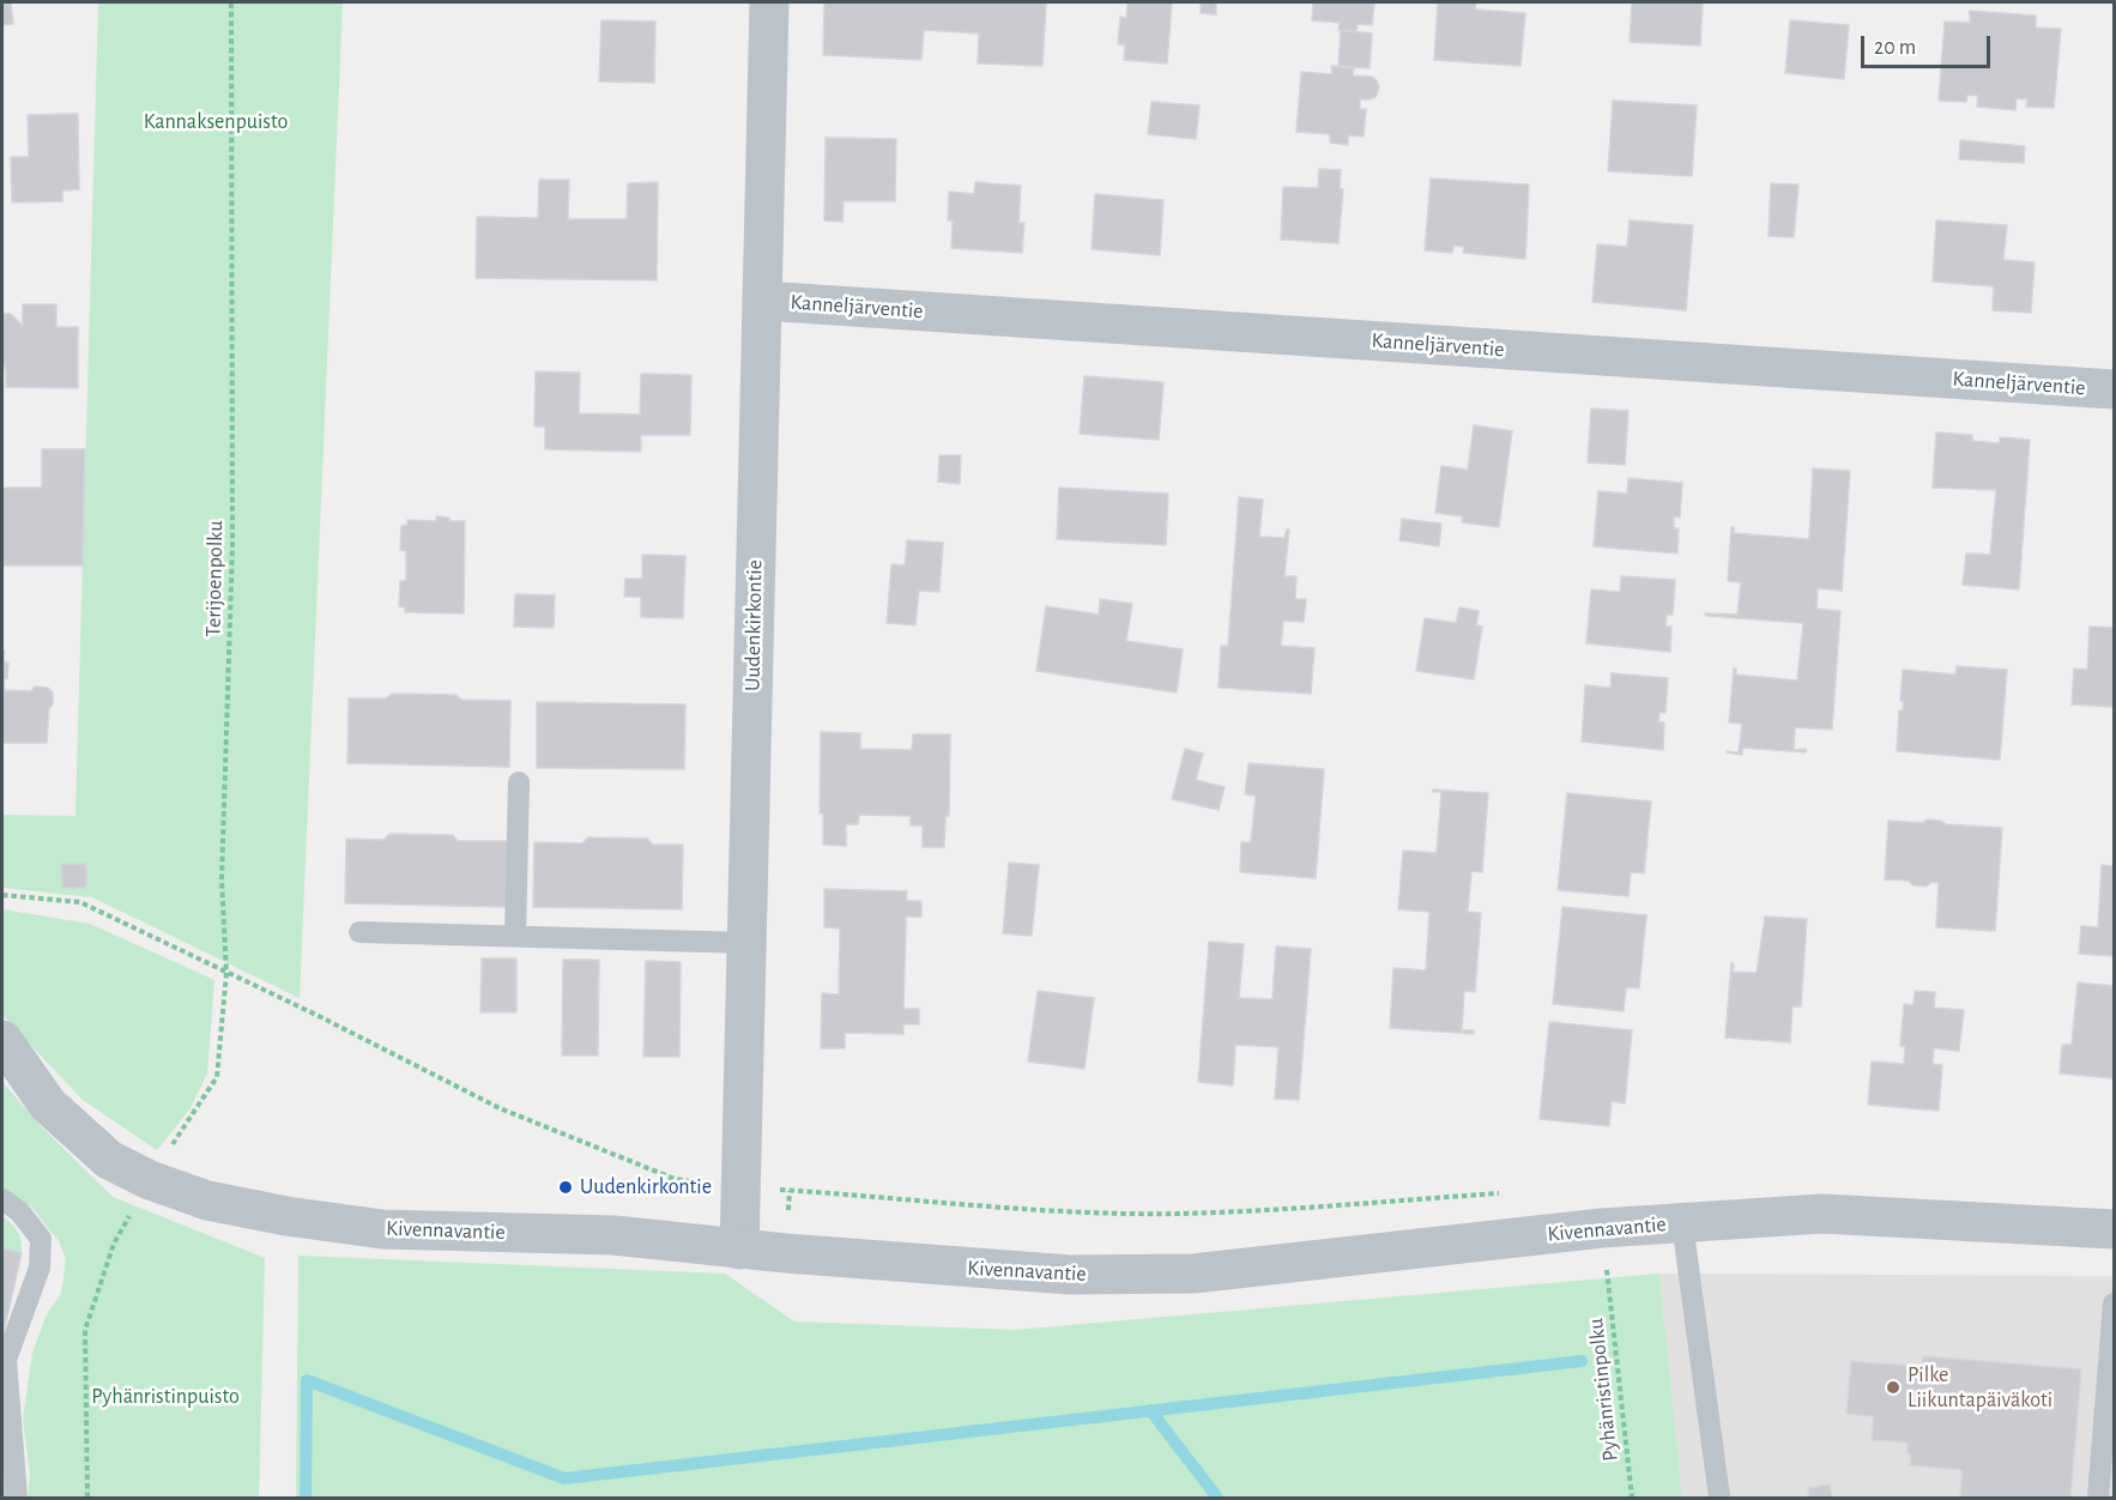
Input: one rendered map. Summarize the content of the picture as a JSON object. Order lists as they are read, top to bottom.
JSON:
{
  "streets": {
    "street": ["Kanneljärventie", "Uudenkirkontie", "Kivennavantie"],
    "path": ["Terijoenpolku", "Pyhänristinpolku"]
  },
  "crossings": [
    ["Kanneljärventie", "Uudenkirkontie"],
    ["Uudenkirkontie", "Kivennavantie"]
  ],
  "parks": ["Kannaksenpuisto", "Pyhänristinpuisto"],
  "places": ["Uudenkirkontie", "Pilke Liikuntapäiväkoti"],
  "scale_bar": "20 m"
}
